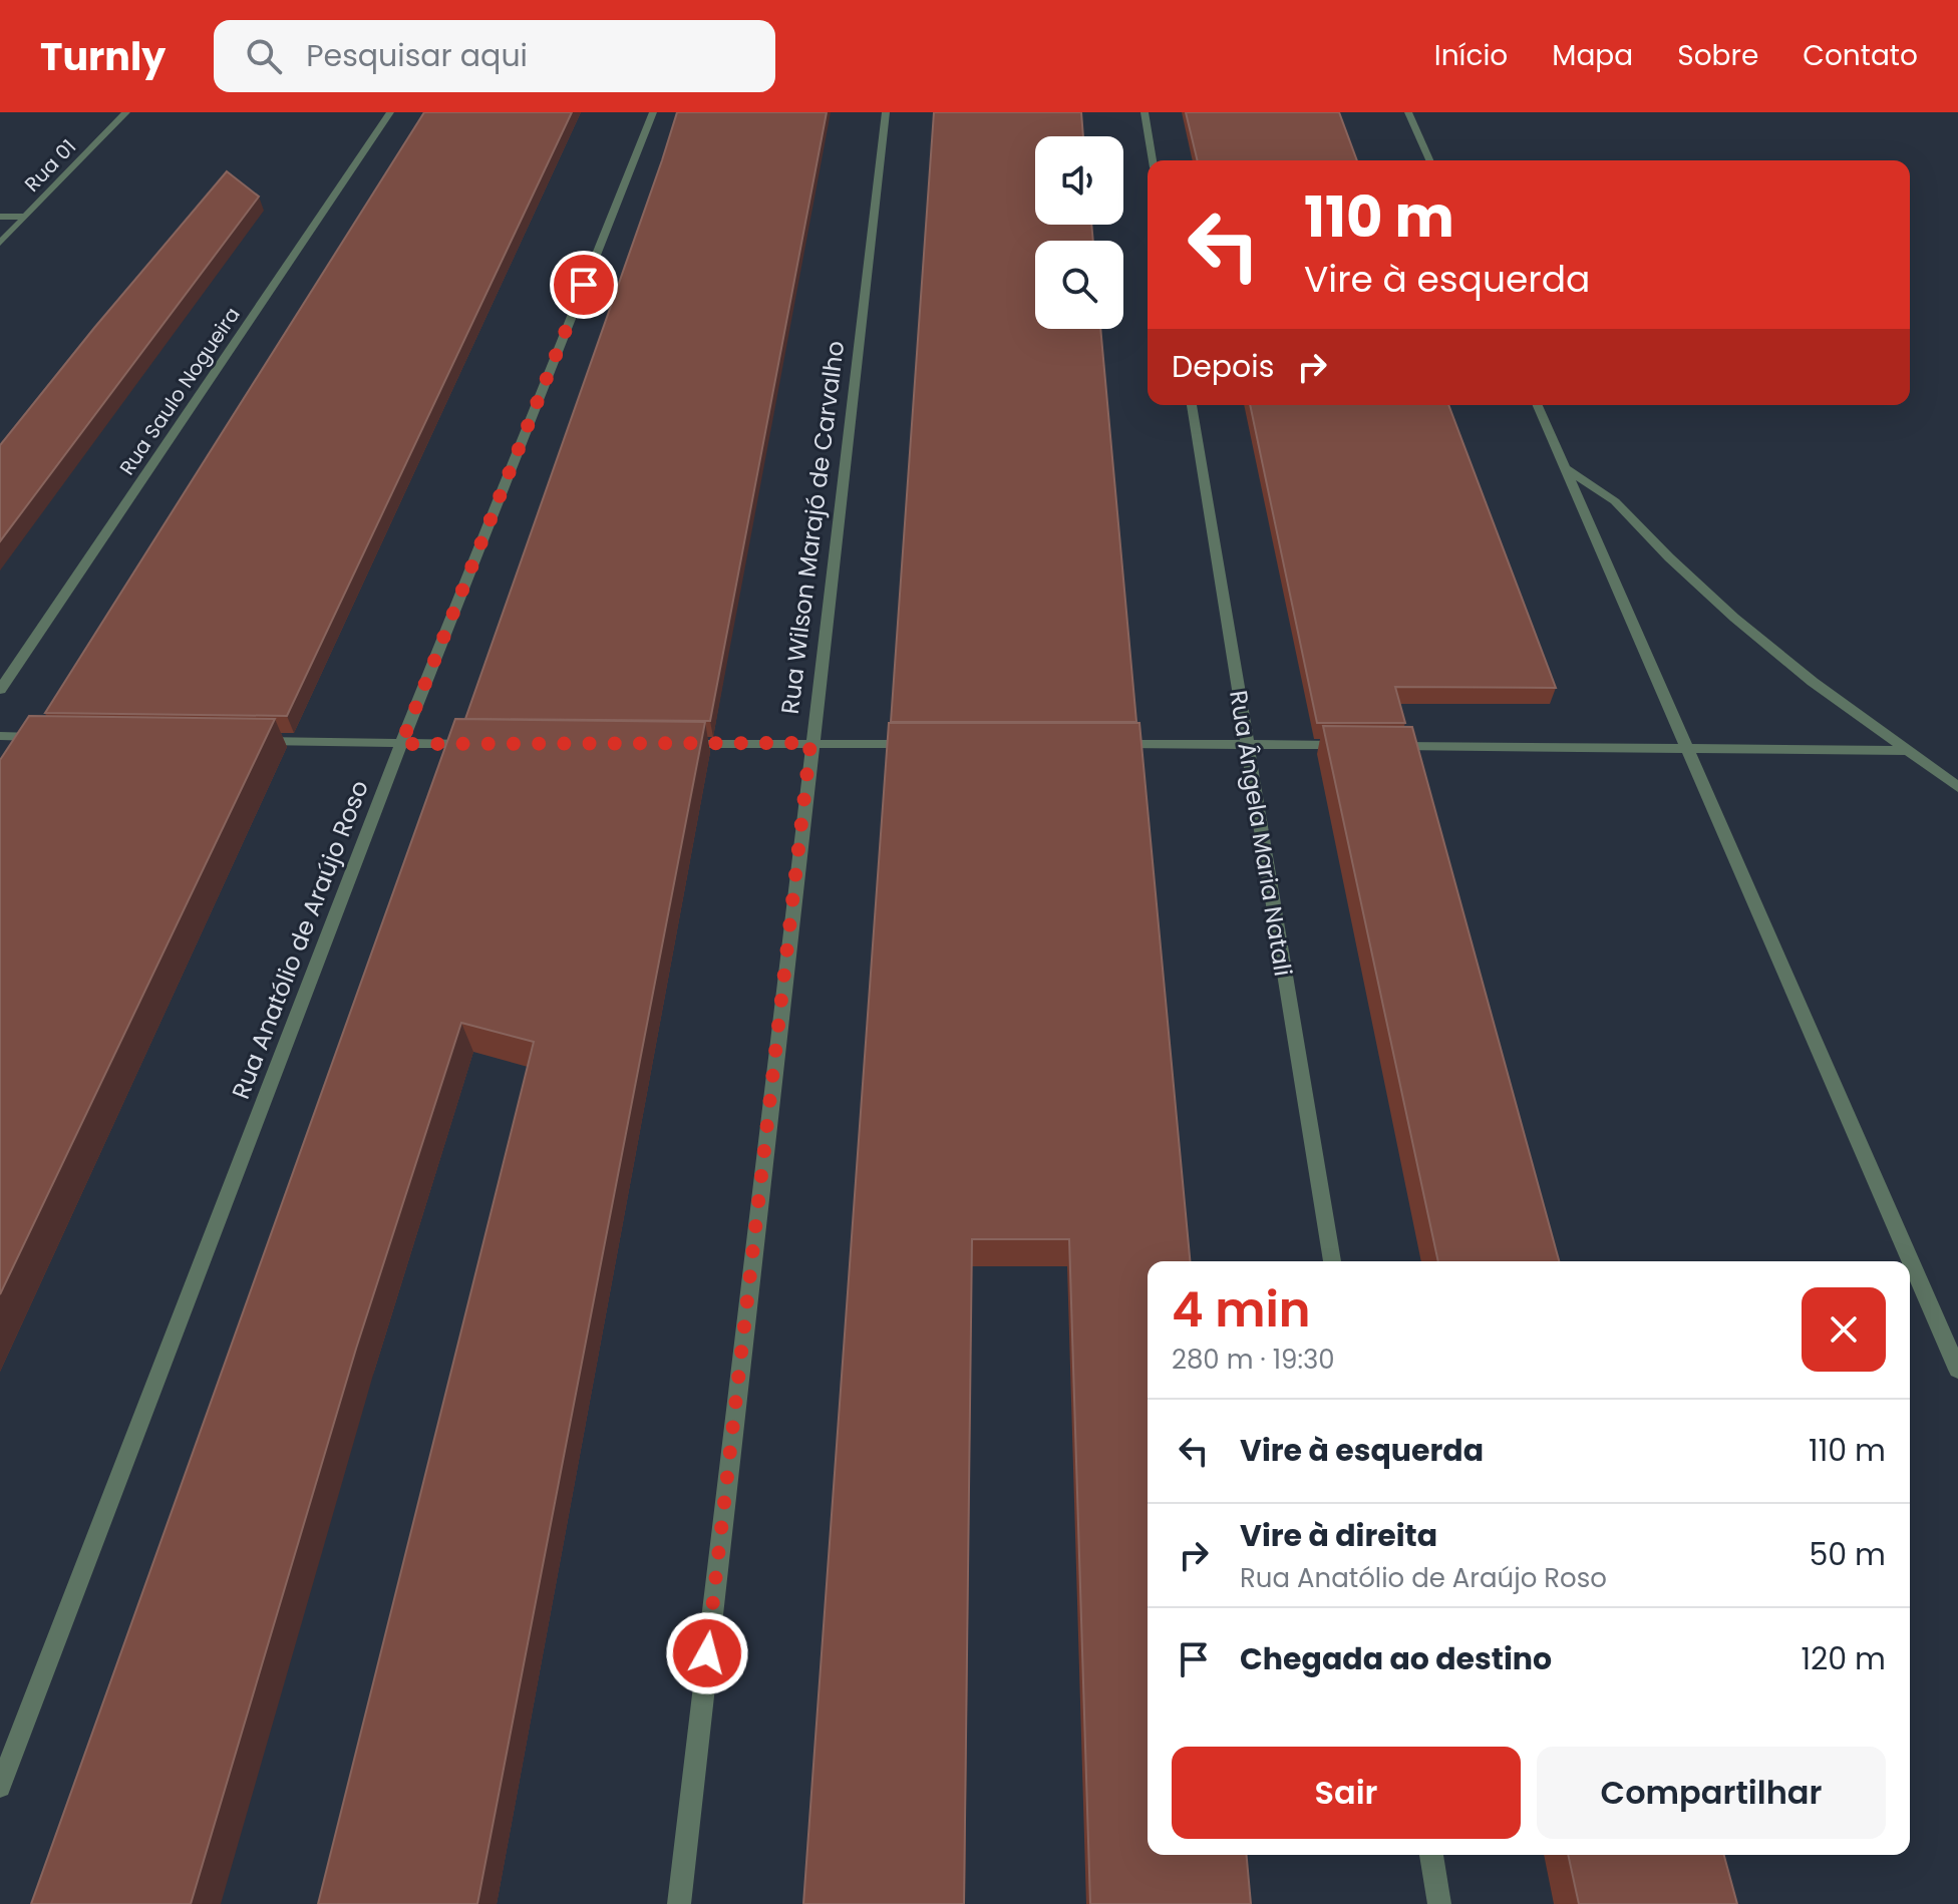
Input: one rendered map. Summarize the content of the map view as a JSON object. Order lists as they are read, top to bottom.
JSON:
{
  "streets": {
    "street": [
      "Rua 01",
      "Rua Saulo Nogueira",
      "Rua Wilson Marajó de Carvalho",
      "Rua Ângela Maria Natali",
      "Rua Anatólio de Araújo Roso"
    ]
  },
  "page": {
    "header": "Turnly",
    "search": "Pesquisar aqui",
    "nav": [
      "Início",
      "Mapa",
      "Sobre",
      "Contato"
    ],
    "turn": ["110 m", "Vire à esquerda"],
    "then": "Depois",
    "heading": ["4 min", "280 m · 19:30"],
    "list": [
      {
        "name": "Vire à esquerda",
        "value": "110 m"
      },
      {
        "name": "Vire à direita",
        "note": "Rua Anatólio de Araújo Roso",
        "value": "50 m"
      },
      {
        "name": "Chegada ao destino",
        "value": "120 m"
      }
    ],
    "buttons": ["Sair", "Compartilhar"]
  }
}
